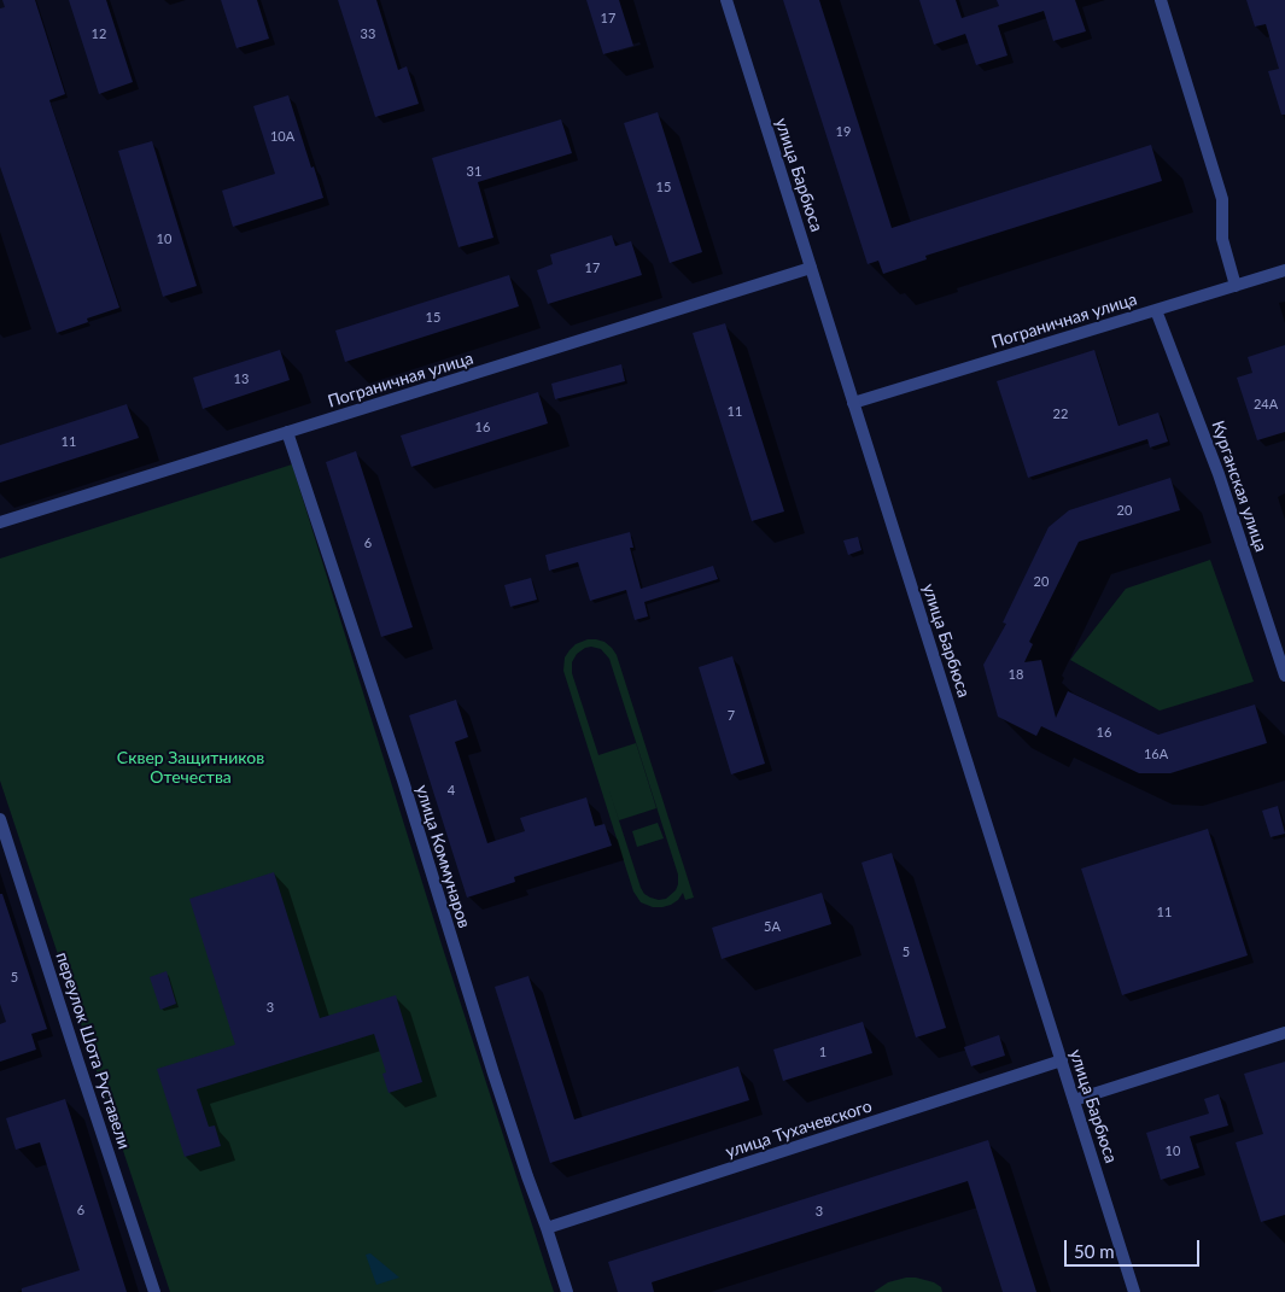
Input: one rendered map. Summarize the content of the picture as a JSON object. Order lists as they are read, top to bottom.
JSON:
{
  "streets": {
    "street": [
      "улица Барбюса",
      "Пограничная улица",
      "Курганская улица",
      "улица Коммунаров",
      "переулок Шота Руставели",
      "улица Тухачевского"
    ]
  },
  "crossings": [
    ["улица Барбюса", "Пограничная улица"],
    ["улица Барбюса", "улица Тухачевского"],
    ["Пограничная улица", "Курганская улица"],
    ["Пограничная улица", "улица Коммунаров"],
    ["улица Коммунаров", "улица Тухачевского"]
  ],
  "parks": ["Сквер Защитников Отечества"],
  "house_numbers": [
    "17",
    "12",
    "33",
    "19",
    "10А",
    "31",
    "15",
    "10",
    "17",
    "15",
    "13",
    "24А",
    "11",
    "22",
    "16",
    "11",
    "20",
    "6",
    "20",
    "18",
    "7",
    "16",
    "16А",
    "4",
    "11",
    "5А",
    "5",
    "5",
    "3",
    "1",
    "10",
    "6",
    "3"
  ],
  "scale_bar": "50 m"
}
